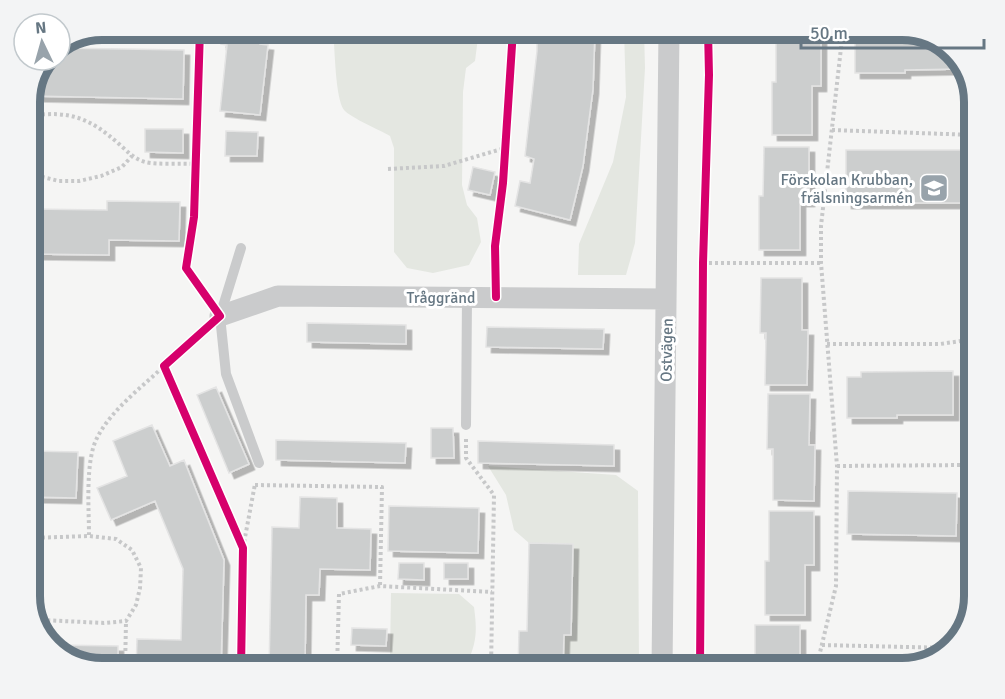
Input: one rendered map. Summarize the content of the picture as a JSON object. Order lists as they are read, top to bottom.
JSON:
{
  "streets": {
    "street": ["Tråggränd", "Ostvägen"]
  },
  "crossings": [
    ["Tråggränd", "Ostvägen"]
  ],
  "places": {
    "school or university": ["Förskolan Krubban, frälsningsarmén"]
  },
  "scale_bar": "50 m",
  "north": "top"
}
